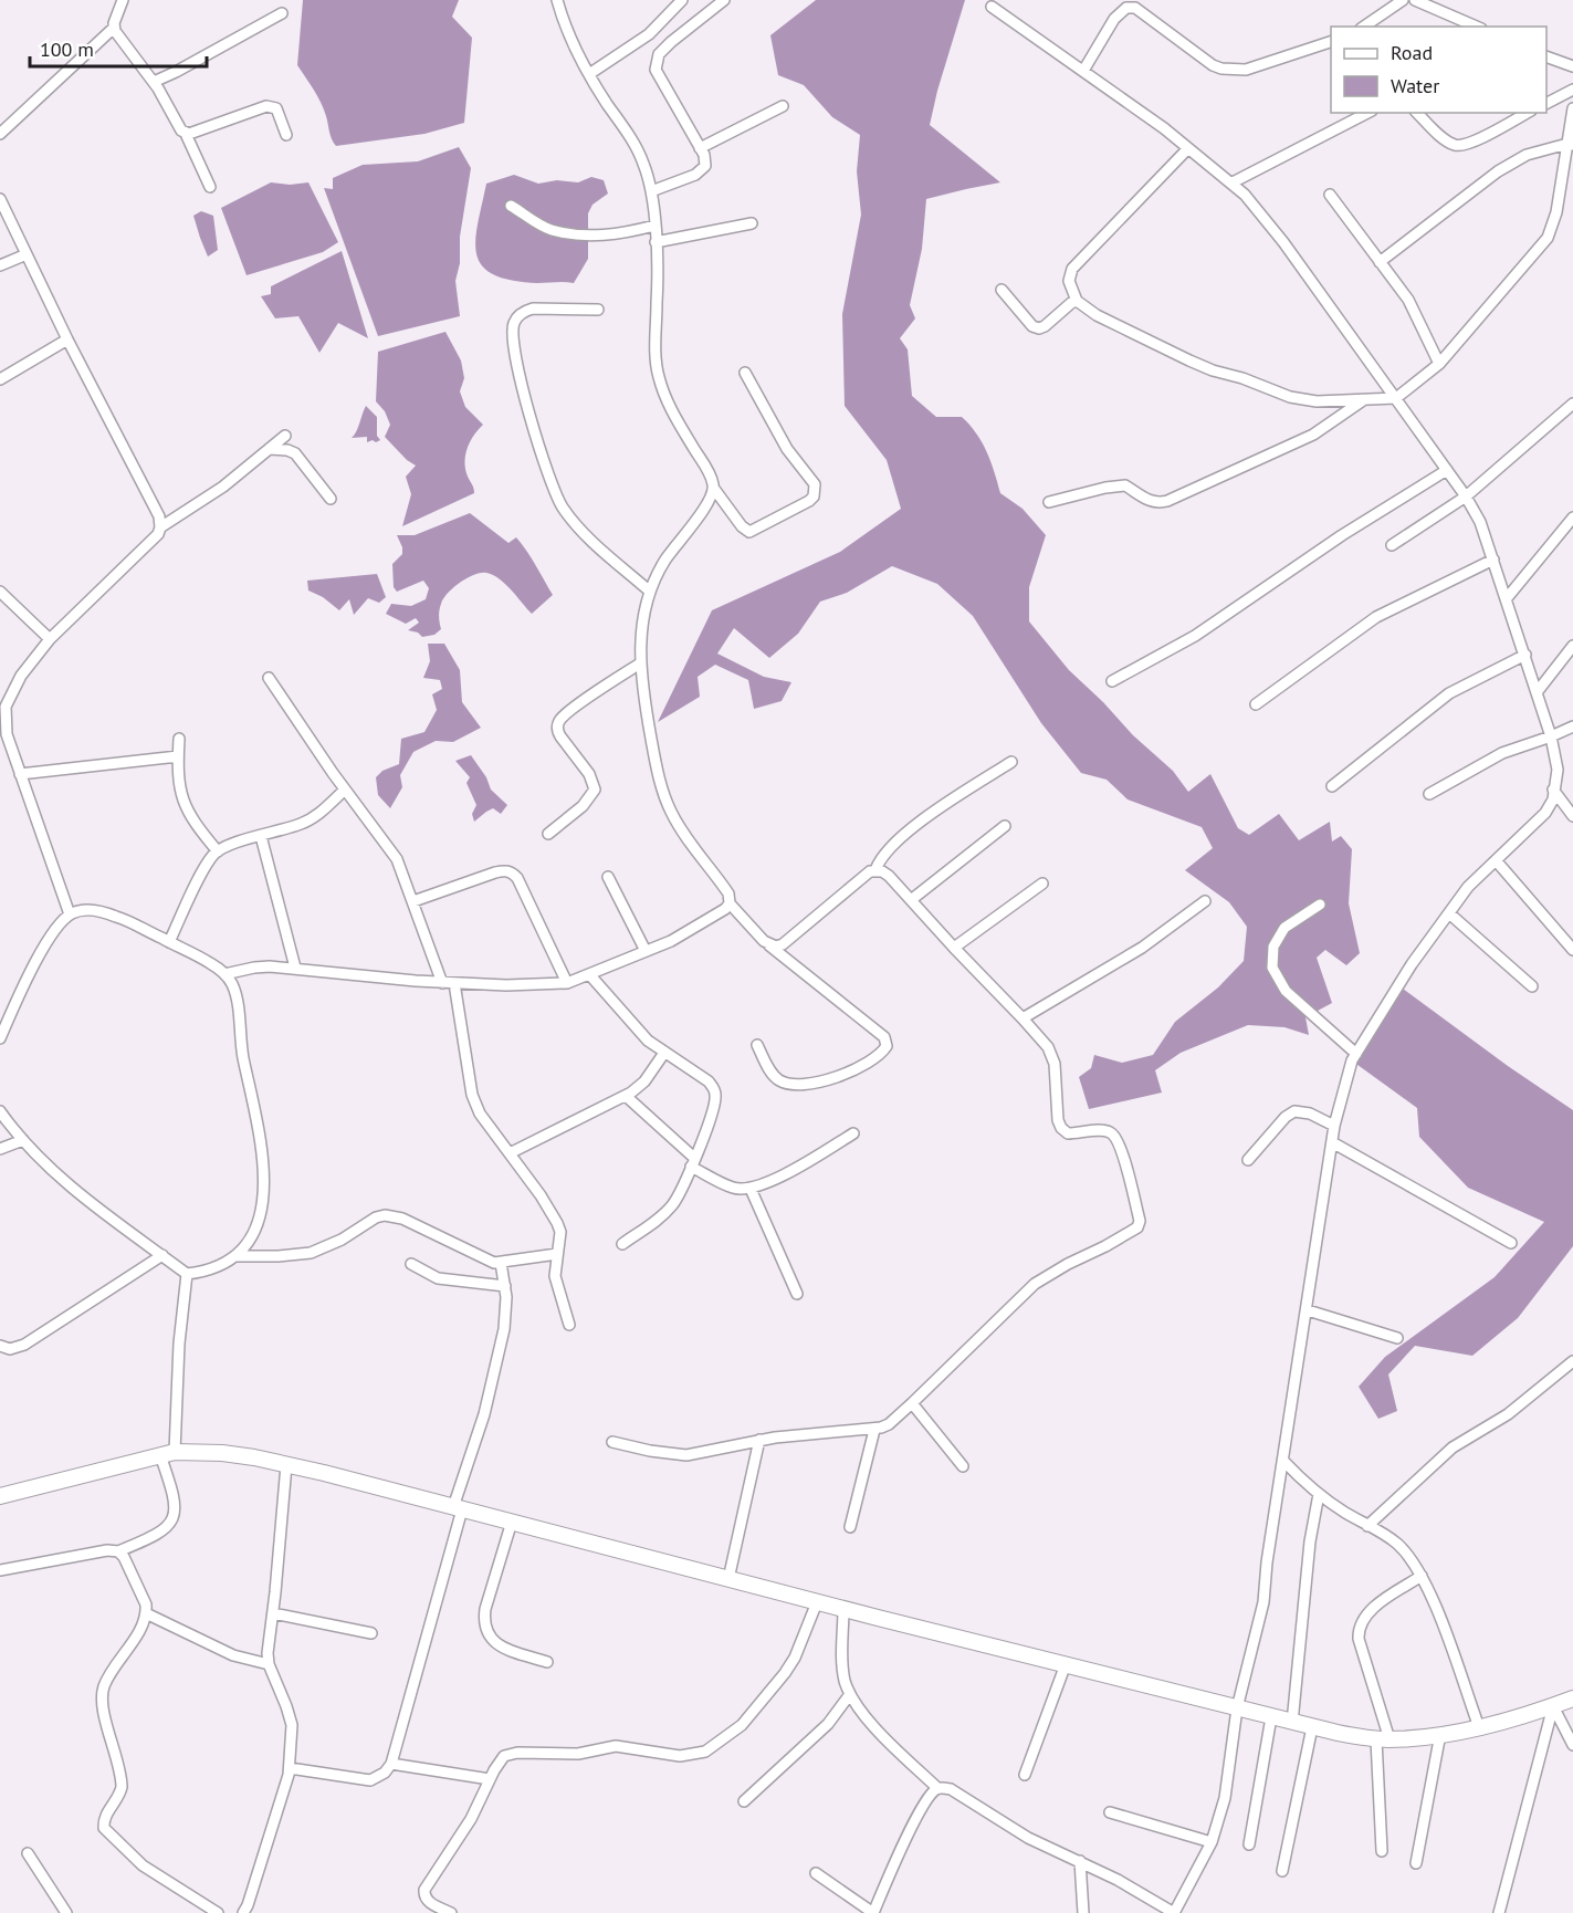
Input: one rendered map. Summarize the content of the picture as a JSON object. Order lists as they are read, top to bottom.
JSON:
{
  "legend": ["Road", "Water"],
  "scale_bar": "100 m"
}
